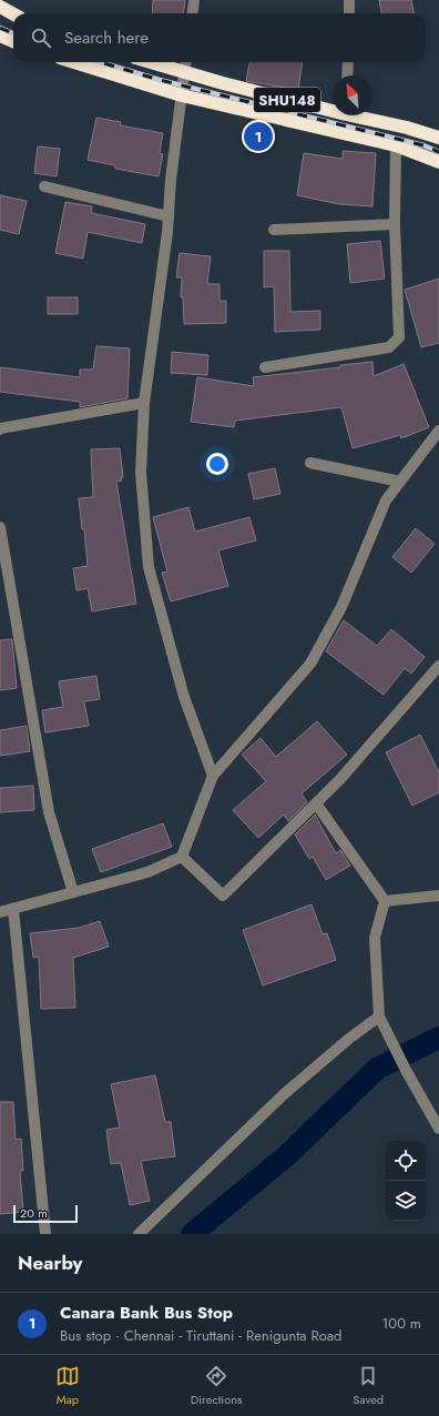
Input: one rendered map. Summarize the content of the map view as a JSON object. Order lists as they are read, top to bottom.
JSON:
{
  "streets": {
    "highway": ["SHU148"]
  },
  "scale_bar": "20 m",
  "north": "top left",
  "page": {
    "search": "Search here",
    "pins": "1",
    "scale": "20 m",
    "heading": "Nearby",
    "list": [
      {
        "mark": "1",
        "name": "Canara Bank Bus Stop",
        "note": "Bus stop · Chennai - Tiruttani - Renigunta Road",
        "value": "100 m"
      }
    ],
    "nav": ["Map", "Directions", "Saved"]
  }
}
